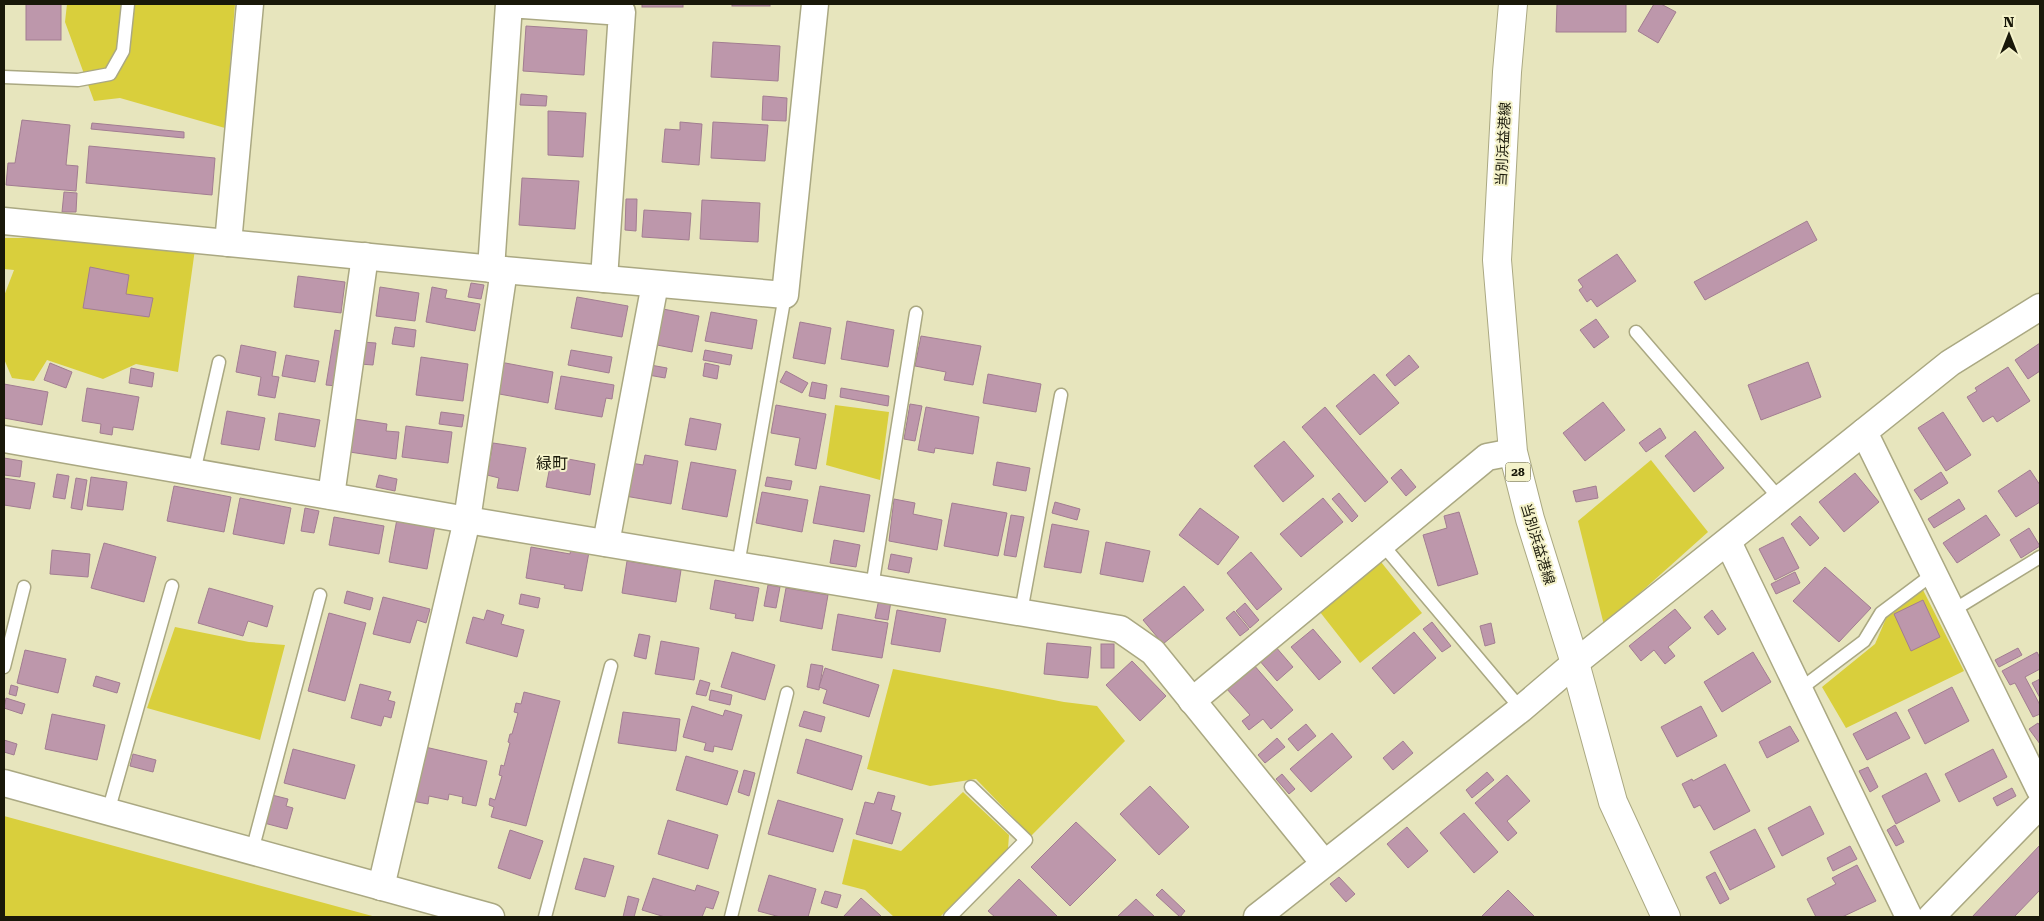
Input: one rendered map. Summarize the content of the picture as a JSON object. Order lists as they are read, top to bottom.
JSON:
{
  "streets": {
    "main road": ["当別浜益港線", "28"]
  },
  "districts": ["緑町"],
  "north": "top"
}
